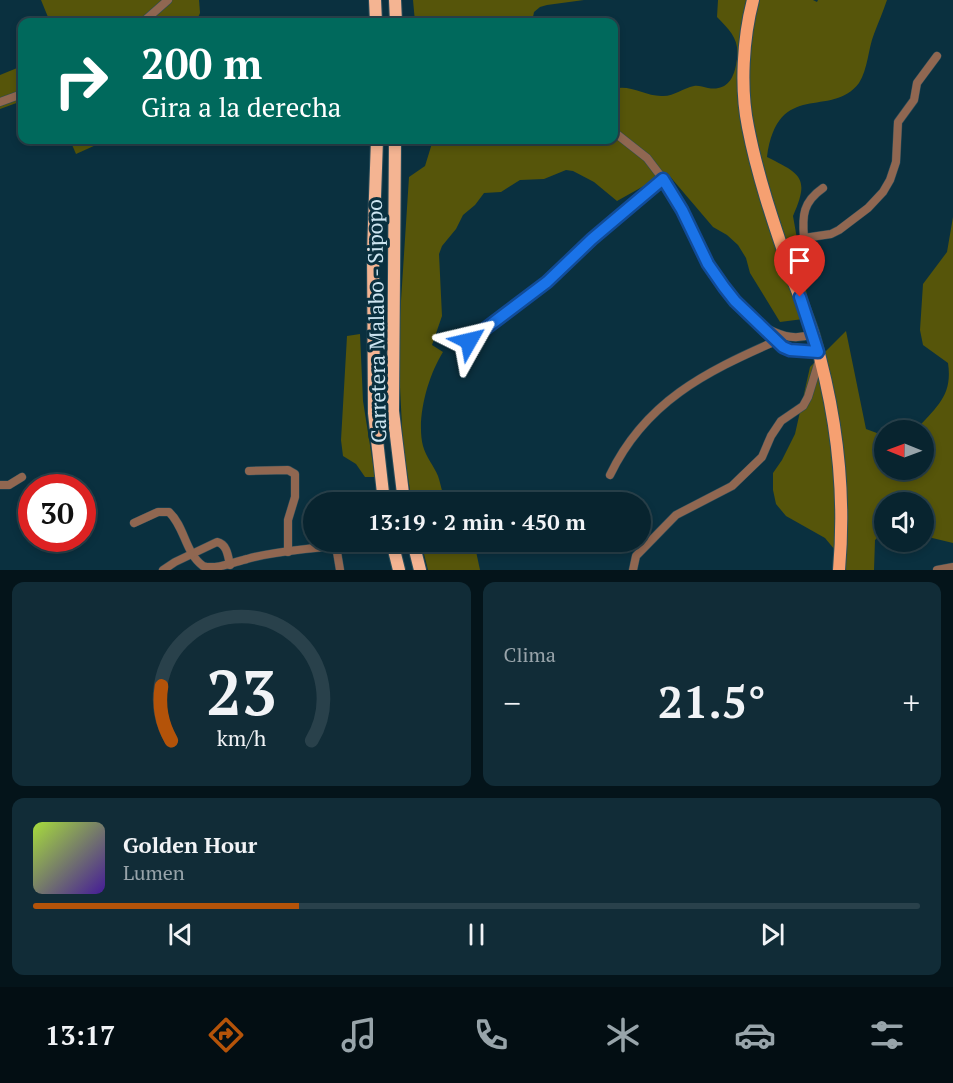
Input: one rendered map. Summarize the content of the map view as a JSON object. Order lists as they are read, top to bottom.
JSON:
{
  "streets": {
    "highway": ["Carretera Malabo - Sipopo"]
  },
  "north": "left",
  "page": {
    "turn": ["200 m", "Gira a la derecha"],
    "limit": "30",
    "trip": "13:19 · 2 min · 450 m",
    "tile": "Clima",
    "heat": ["−", "21.5°", "+"],
    "song": ["Golden Hour", "Lumen"],
    "tabs": "13:17",
    "gauge": ["23", "km/h"]
  }
}
